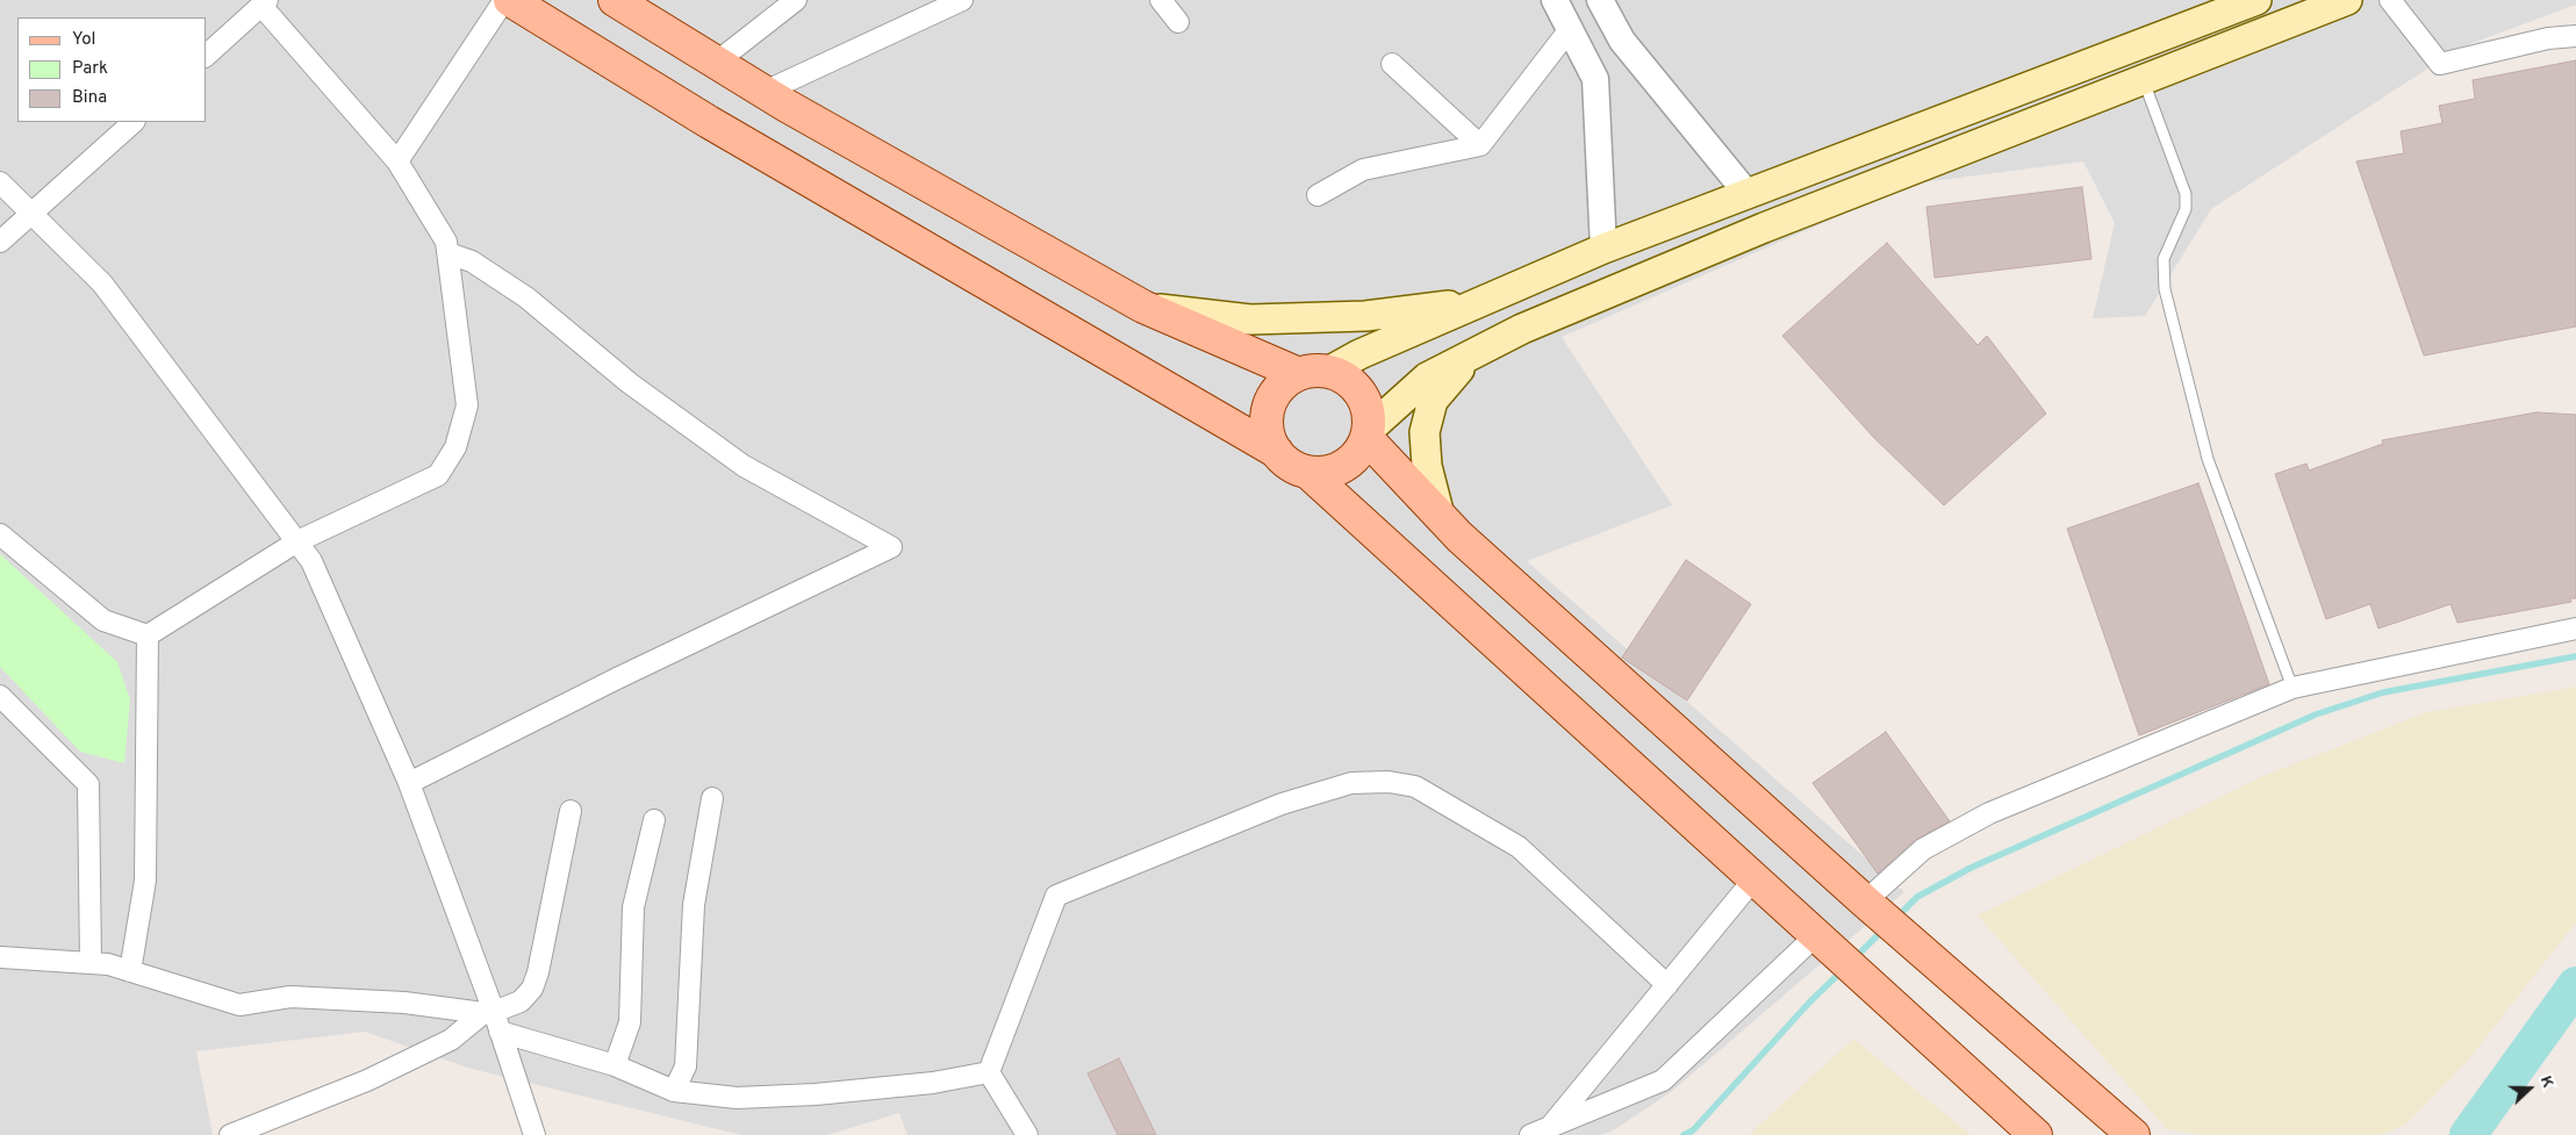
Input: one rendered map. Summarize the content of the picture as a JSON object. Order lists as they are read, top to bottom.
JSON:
{
  "legend": ["Yol", "Park", "Bina"],
  "north": "right"
}
